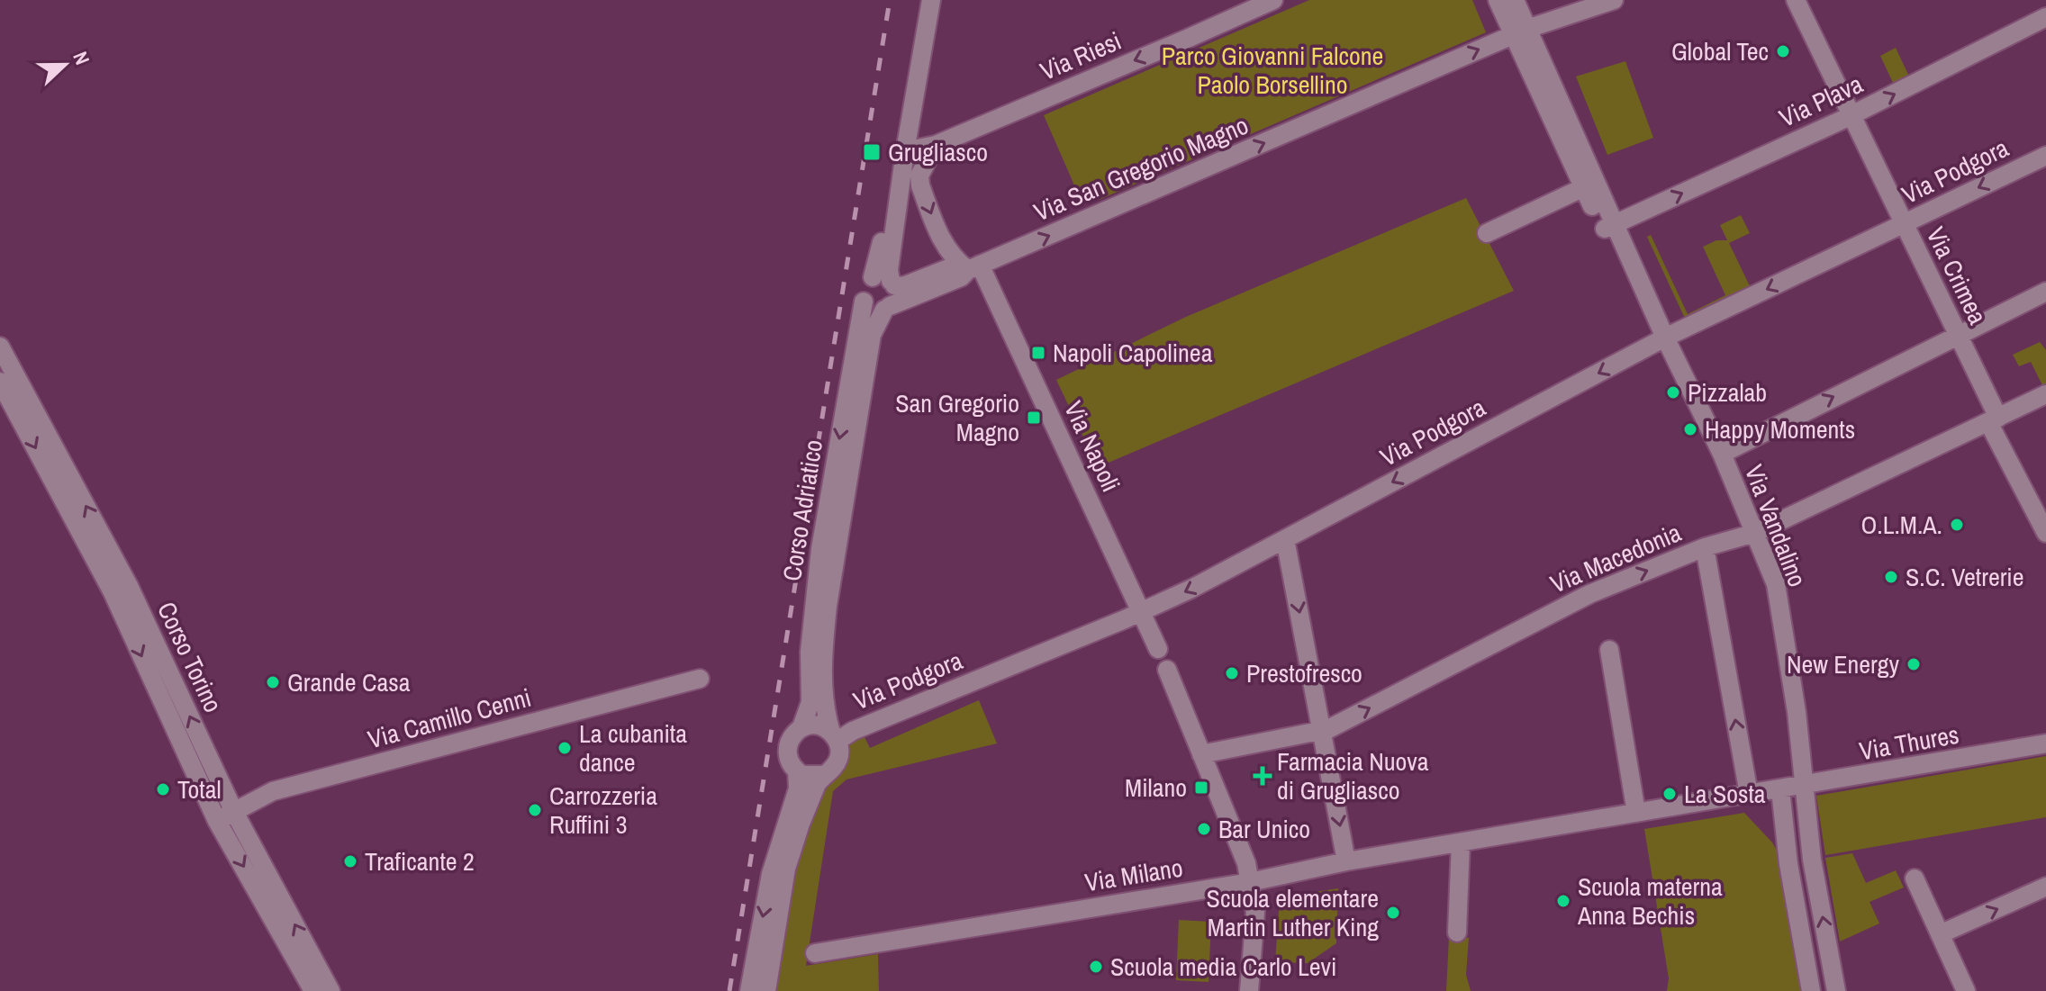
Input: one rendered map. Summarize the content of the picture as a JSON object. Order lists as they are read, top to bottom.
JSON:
{
  "streets": {
    "street": [
      "Via Riesi",
      "Via Plava",
      "Via San Gregorio Magno",
      "Via Podgora",
      "Via Crimea",
      "Via Napoli",
      "Corso Adriatico",
      "Via Vandalino",
      "Via Macedonia",
      "Corso Torino",
      "Via Camillo Cenni",
      "Via Thures",
      "Via Milano"
    ]
  },
  "crossings": [
    ["Via Riesi", "Via Napoli"],
    ["Via Riesi", "Corso Adriatico"],
    ["Via Plava", "Via Crimea"],
    ["Via Plava", "Via Vandalino"],
    ["Via San Gregorio Magno", "Via Napoli"],
    ["Via San Gregorio Magno", "Corso Adriatico"],
    ["Via San Gregorio Magno", "Via Vandalino"],
    ["Via Podgora", "Via Crimea"],
    ["Via Podgora", "Via Napoli"],
    ["Via Podgora", "Corso Adriatico"],
    ["Via Podgora", "Via Vandalino"],
    ["Via Crimea", "Via Macedonia"],
    ["Via Vandalino", "Via Macedonia"],
    ["Via Vandalino", "Via Thures"],
    ["Corso Torino", "Via Camillo Cenni"],
    ["Via Thures", "Via Milano"]
  ],
  "one_way": [
    "Via Riesi",
    "Via Plava",
    "Via San Gregorio Magno",
    "Via Macedonia"
  ],
  "parks": ["Parco Giovanni Falcone Paolo Borsellino"],
  "places": {
    "other": [
      "Global Tec",
      "Pizzalab",
      "Happy Moments",
      "O.L.M.A.",
      "S.C. Vetrerie",
      "New Energy",
      "Prestofresco",
      "Grande Casa",
      "La cubanita dance",
      "Total",
      "La Sosta",
      "Carrozzeria Ruffini 3",
      "Bar Unico",
      "Traficante 2",
      "Scuola materna Anna Bechis",
      "Scuola elementare Martin Luther King",
      "Scuola media Carlo Levi"
    ],
    "transit": [
      "Grugliasco",
      "Napoli Capolinea",
      "San Gregorio Magno",
      "Milano"
    ],
    "health": ["Farmacia Nuova di Grugliasco"]
  },
  "north": "right"
}
